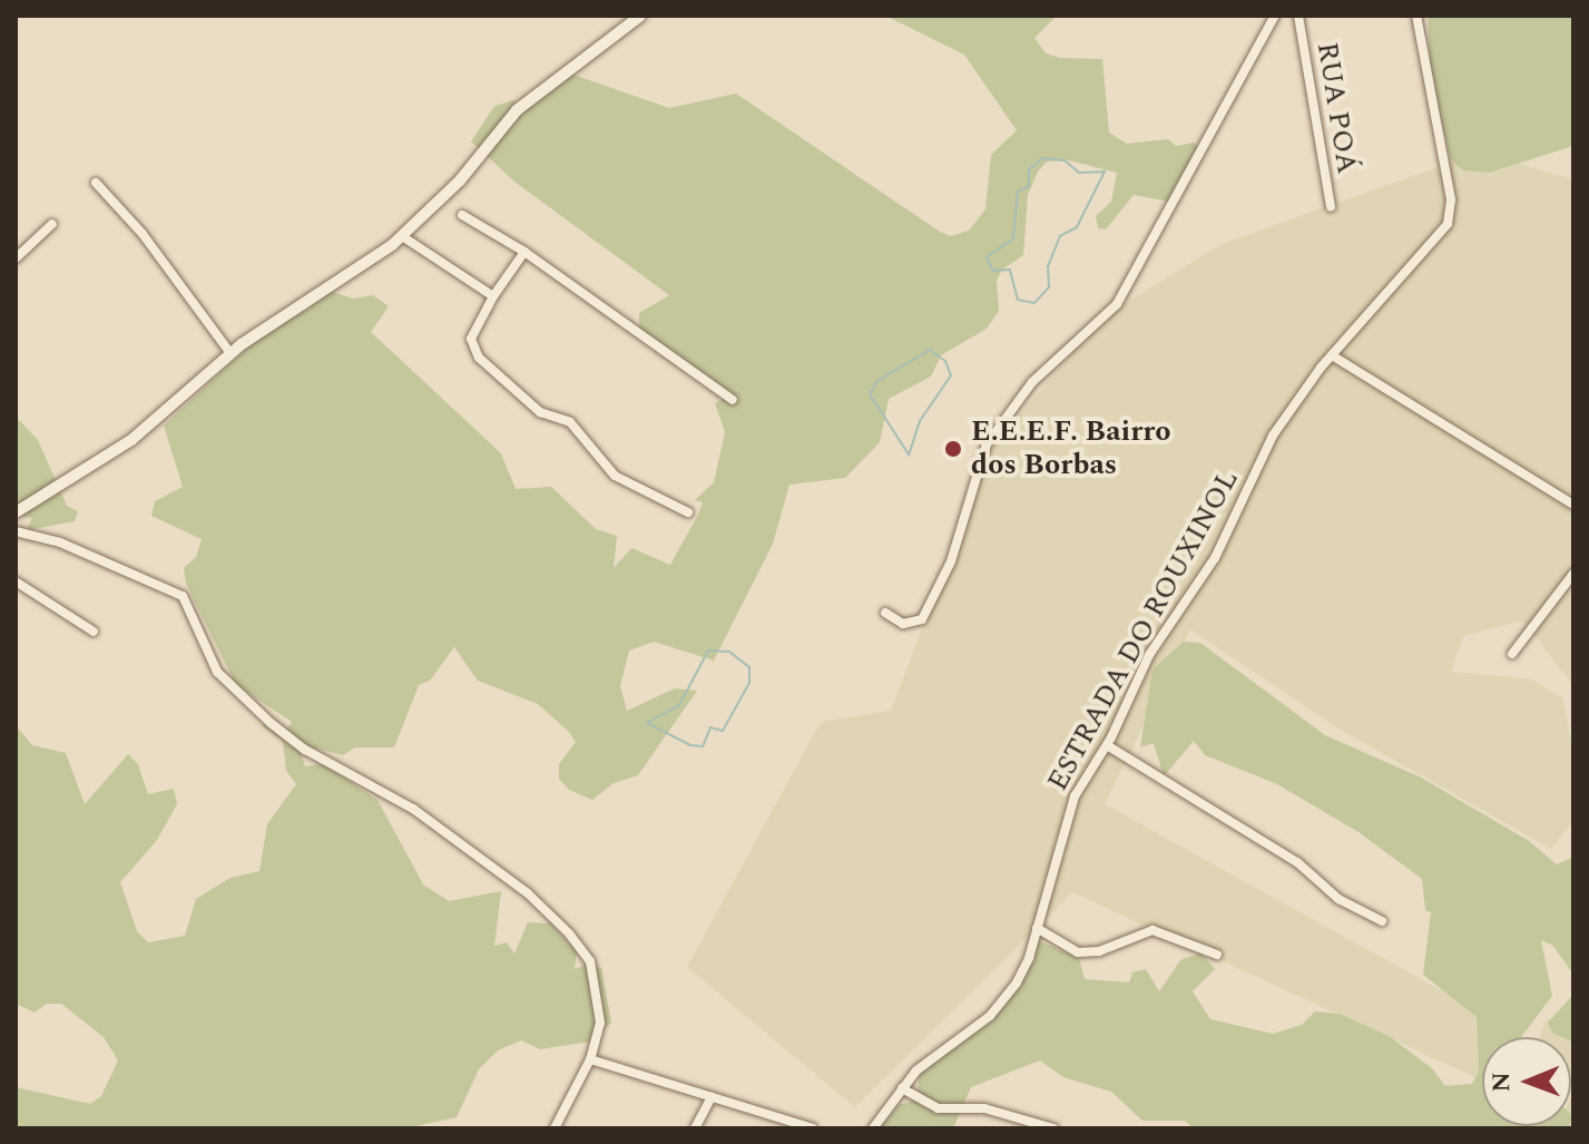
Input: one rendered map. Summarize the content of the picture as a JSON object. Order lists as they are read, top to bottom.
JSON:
{
  "streets": {
    "street": ["RUA POÁ", "ESTRADA DO ROUXINOL"]
  },
  "places": ["E.E.E.F. Bairro dos Borbas"],
  "north": "left"
}
